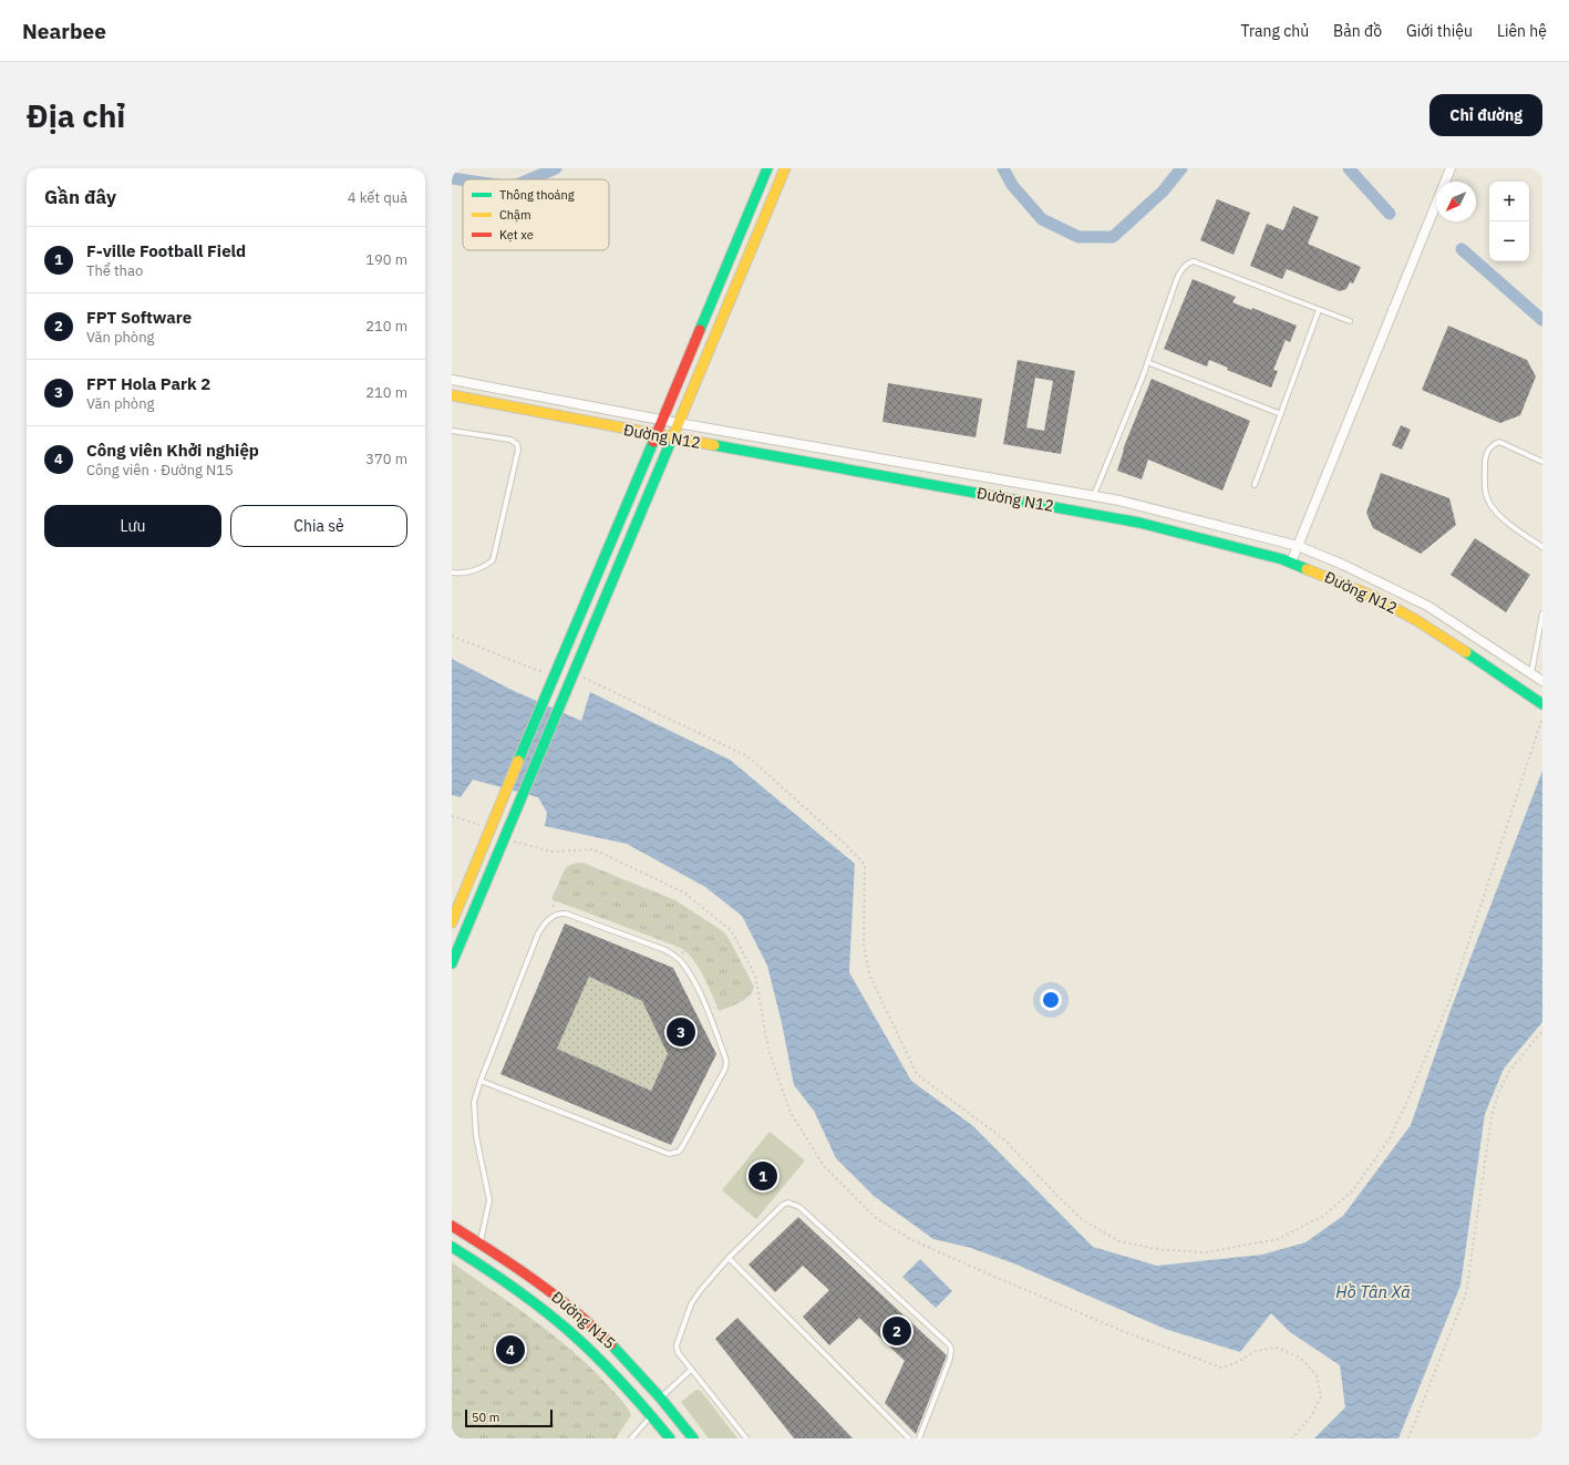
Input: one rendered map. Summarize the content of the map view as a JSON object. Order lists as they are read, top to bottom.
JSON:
{
  "streets": {
    "street": ["Đường N12", "Đường N15"]
  },
  "water": ["Hồ Tân Xã"],
  "legend": ["Thông thoáng", "Chậm", "Kẹt xe"],
  "scale_bar": "50 m",
  "north": "bottom left",
  "page": {
    "header": "Nearbee",
    "nav": [
      "Trang chủ",
      "Bản đồ",
      "Giới thiệu",
      "Liên hệ"
    ],
    "buttons": [
      "Chỉ đường",
      ["Lưu", "Chia sẻ"]
    ],
    "title": "Địa chỉ",
    "heading": ["Gần đây", "4 kết quả"],
    "map_buttons": ["+", "−"],
    "list": [
      {
        "mark": "1",
        "name": "F-ville Football Field",
        "note": "Thể thao",
        "value": "190 m"
      },
      {
        "mark": "2",
        "name": "FPT Software",
        "note": "Văn phòng",
        "value": "210 m"
      },
      {
        "mark": "3",
        "name": "FPT Hola Park 2",
        "note": "Văn phòng",
        "value": "210 m"
      },
      {
        "mark": "4",
        "name": "Công viên Khởi nghiệp",
        "note": "Công viên · Đường N15",
        "value": "370 m"
      }
    ],
    "pins": [
      "3",
      "1",
      "2",
      "4"
    ],
    "scale": "50 m"
  }
}
